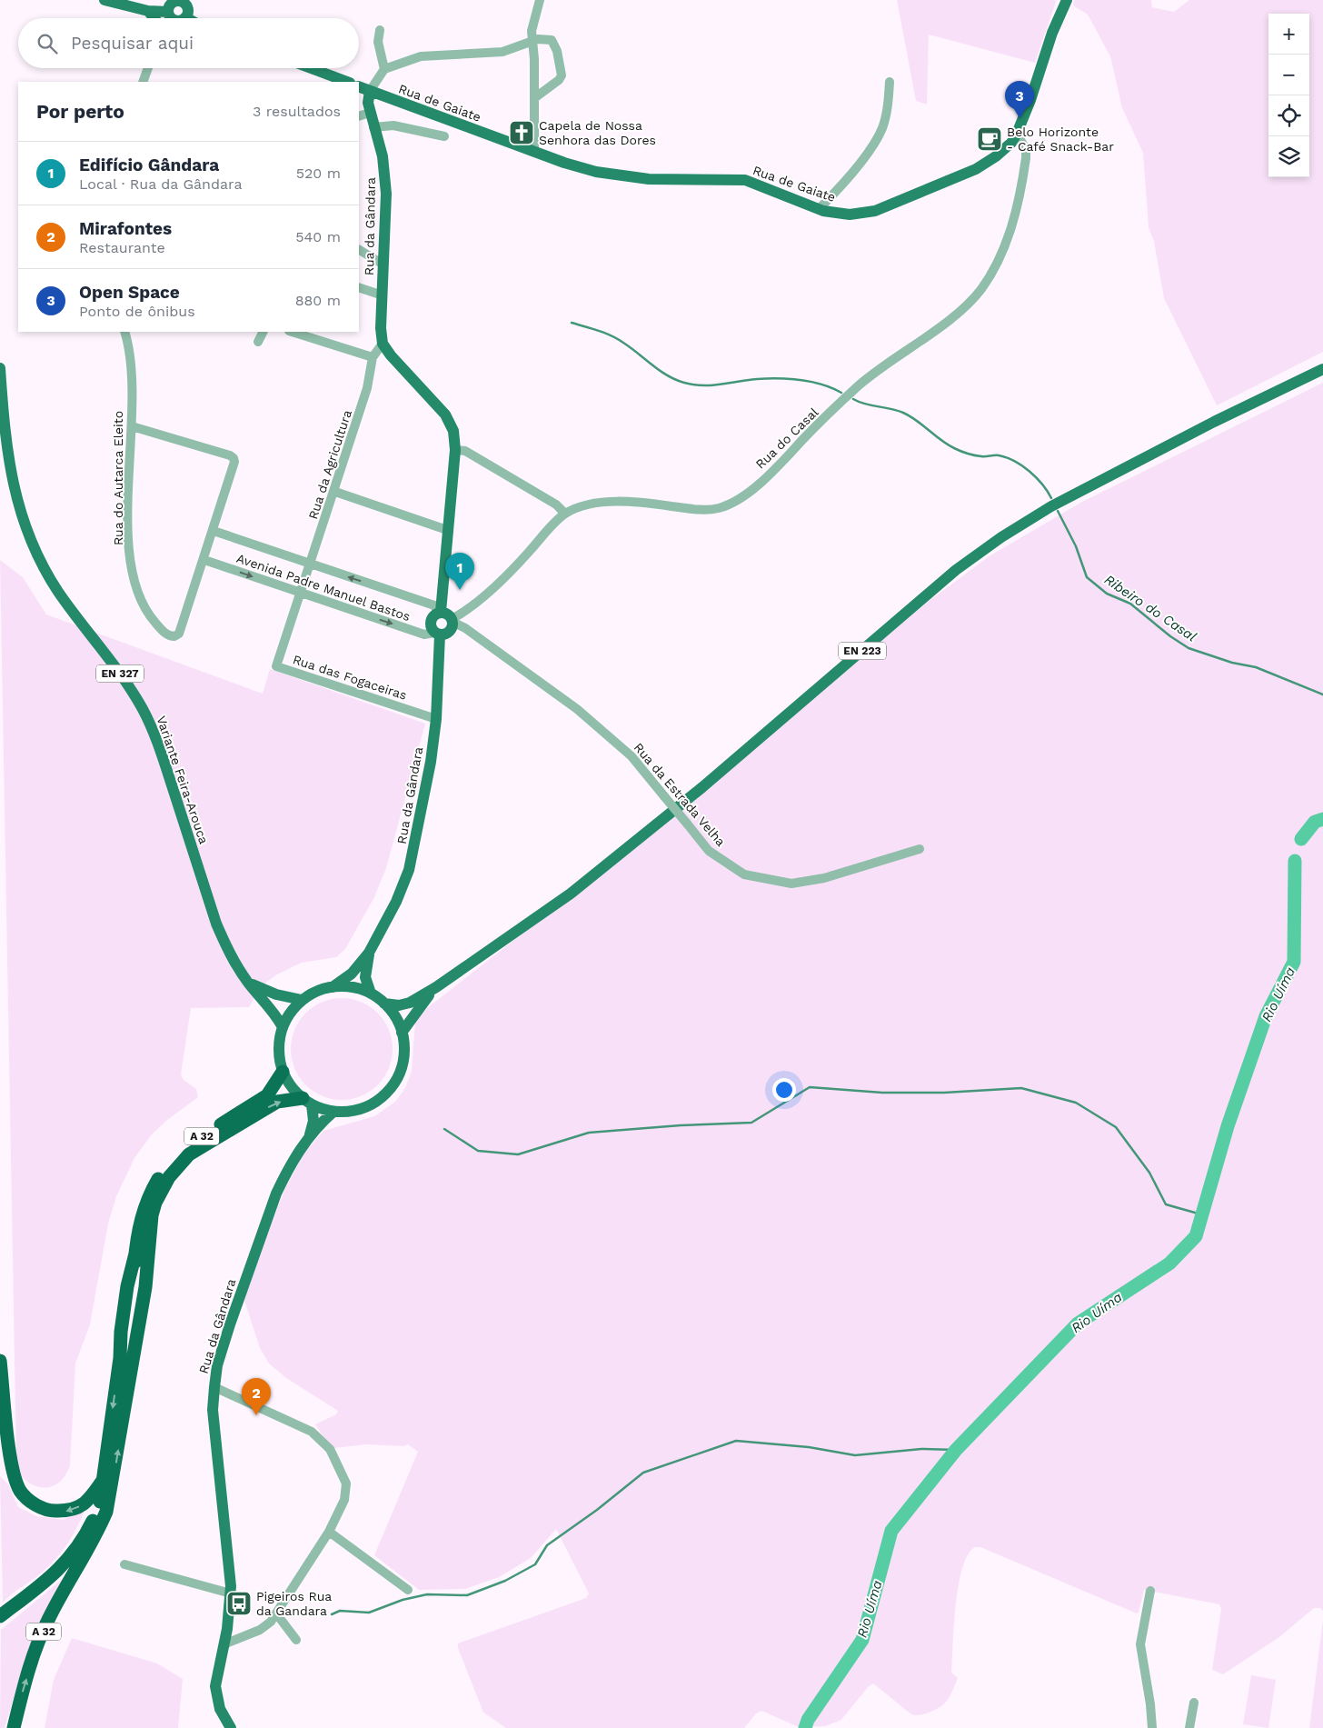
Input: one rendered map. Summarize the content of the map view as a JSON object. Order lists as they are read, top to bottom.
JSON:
{
  "streets": {
    "highway": ["A 32"],
    "main road": [
      "Rua de Gaiate",
      "Rua da Gândara",
      "EN 223",
      "EN 327",
      "Variante Feira-Arouca"
    ],
    "street": [
      "Rua do Casal",
      "Rua da Agricultura",
      "Rua do Autarca Eleito",
      "Avenida Padre Manuel Bastos",
      "Rua das Fogaceiras",
      "Rua da Estrada Velha"
    ]
  },
  "crossings": [
    ["Rua de Gaiate", "Rua da Gândara"],
    ["Rua de Gaiate", "Rua do Casal"],
    ["Rua da Gândara", "Rua do Casal"],
    ["Rua da Gândara", "Rua da Agricultura"],
    ["Rua da Gândara", "Avenida Padre Manuel Bastos"],
    ["Rua da Gândara", "EN 223"],
    ["Rua da Gândara", "Rua das Fogaceiras"],
    ["Rua da Gândara", "Variante Feira-Arouca"],
    ["Rua da Gândara", "Rua da Estrada Velha"],
    ["Rua da Gândara", "A 32"],
    ["Rua do Casal", "Avenida Padre Manuel Bastos"],
    ["Rua do Casal", "Rua da Estrada Velha"],
    ["Rua da Agricultura", "Avenida Padre Manuel Bastos"],
    ["Rua da Agricultura", "Rua das Fogaceiras"],
    ["Rua do Autarca Eleito", "Avenida Padre Manuel Bastos"],
    ["Avenida Padre Manuel Bastos", "Rua das Fogaceiras"],
    ["Avenida Padre Manuel Bastos", "Rua da Estrada Velha"],
    ["EN 223", "Variante Feira-Arouca"],
    ["EN 223", "A 32"],
    ["Variante Feira-Arouca", "A 32"]
  ],
  "water": ["Ribeiro do Casal", "Rio Uíma"],
  "places": {
    "church": ["Capela de Nossa Senhora das Dores"],
    "cafe": ["Belo Horizonte - Café Snack-Bar"],
    "bus stop": ["Pigeiros Rua da Gandara"]
  },
  "page": {
    "map_buttons": ["+", "−"],
    "search": "Pesquisar aqui",
    "pins": ["3", "1", "2"],
    "heading": ["Por perto", "3 resultados"],
    "list": [
      {
        "mark": "1",
        "name": "Edifício Gândara",
        "note": "Local · Rua da Gândara",
        "value": "520 m"
      },
      {
        "mark": "2",
        "name": "Mirafontes",
        "note": "Restaurante",
        "value": "540 m"
      },
      {
        "mark": "3",
        "name": "Open Space",
        "note": "Ponto de ônibus",
        "value": "880 m"
      }
    ]
  }
}
